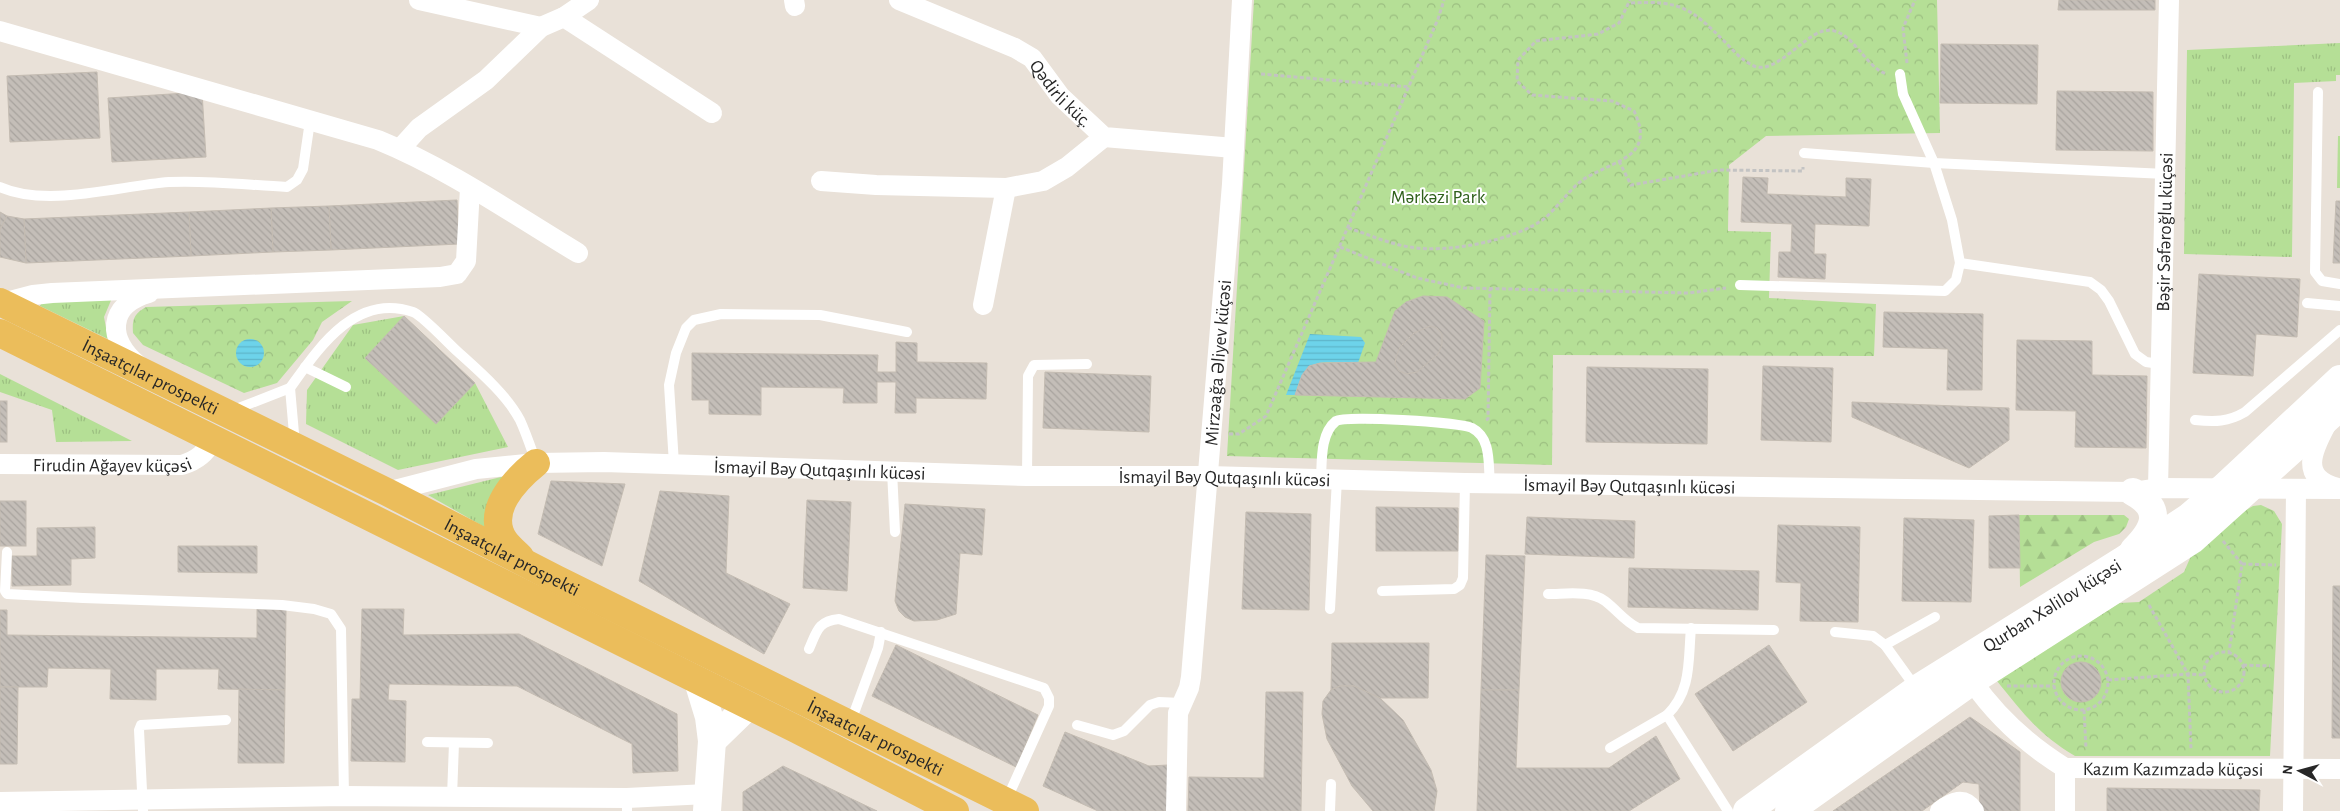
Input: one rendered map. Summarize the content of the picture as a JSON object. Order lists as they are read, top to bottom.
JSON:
{
  "streets": {
    "main road": ["İnşaatçılar prospekti", "Qurban Xəlilov küçəsi"],
    "street": [
      "Qədirli küç.",
      "Bəşir Səfəroğlu küçəsi",
      "Mirzəağa Əliyev küçəsi",
      "Firudin Ağayev küçəsi",
      "İsmayil Bəy Qutqaşınlı kücəsi",
      "Kazım Kazımzadə küçəsi"
    ]
  },
  "crossings": [
    ["Qədirli küç.", "Mirzəağa Əliyev küçəsi"],
    ["Bəşir Səfəroğlu küçəsi", "İsmayil Bəy Qutqaşınlı kücəsi"],
    ["Mirzəağa Əliyev küçəsi", "İsmayil Bəy Qutqaşınlı kücəsi"],
    ["İnşaatçılar prospekti", "Firudin Ağayev küçəsi"],
    ["İnşaatçılar prospekti", "İsmayil Bəy Qutqaşınlı kücəsi"],
    ["İsmayil Bəy Qutqaşınlı kücəsi", "Qurban Xəlilov küçəsi"]
  ],
  "parks": ["Mərkəzi Park"],
  "north": "left"
}
